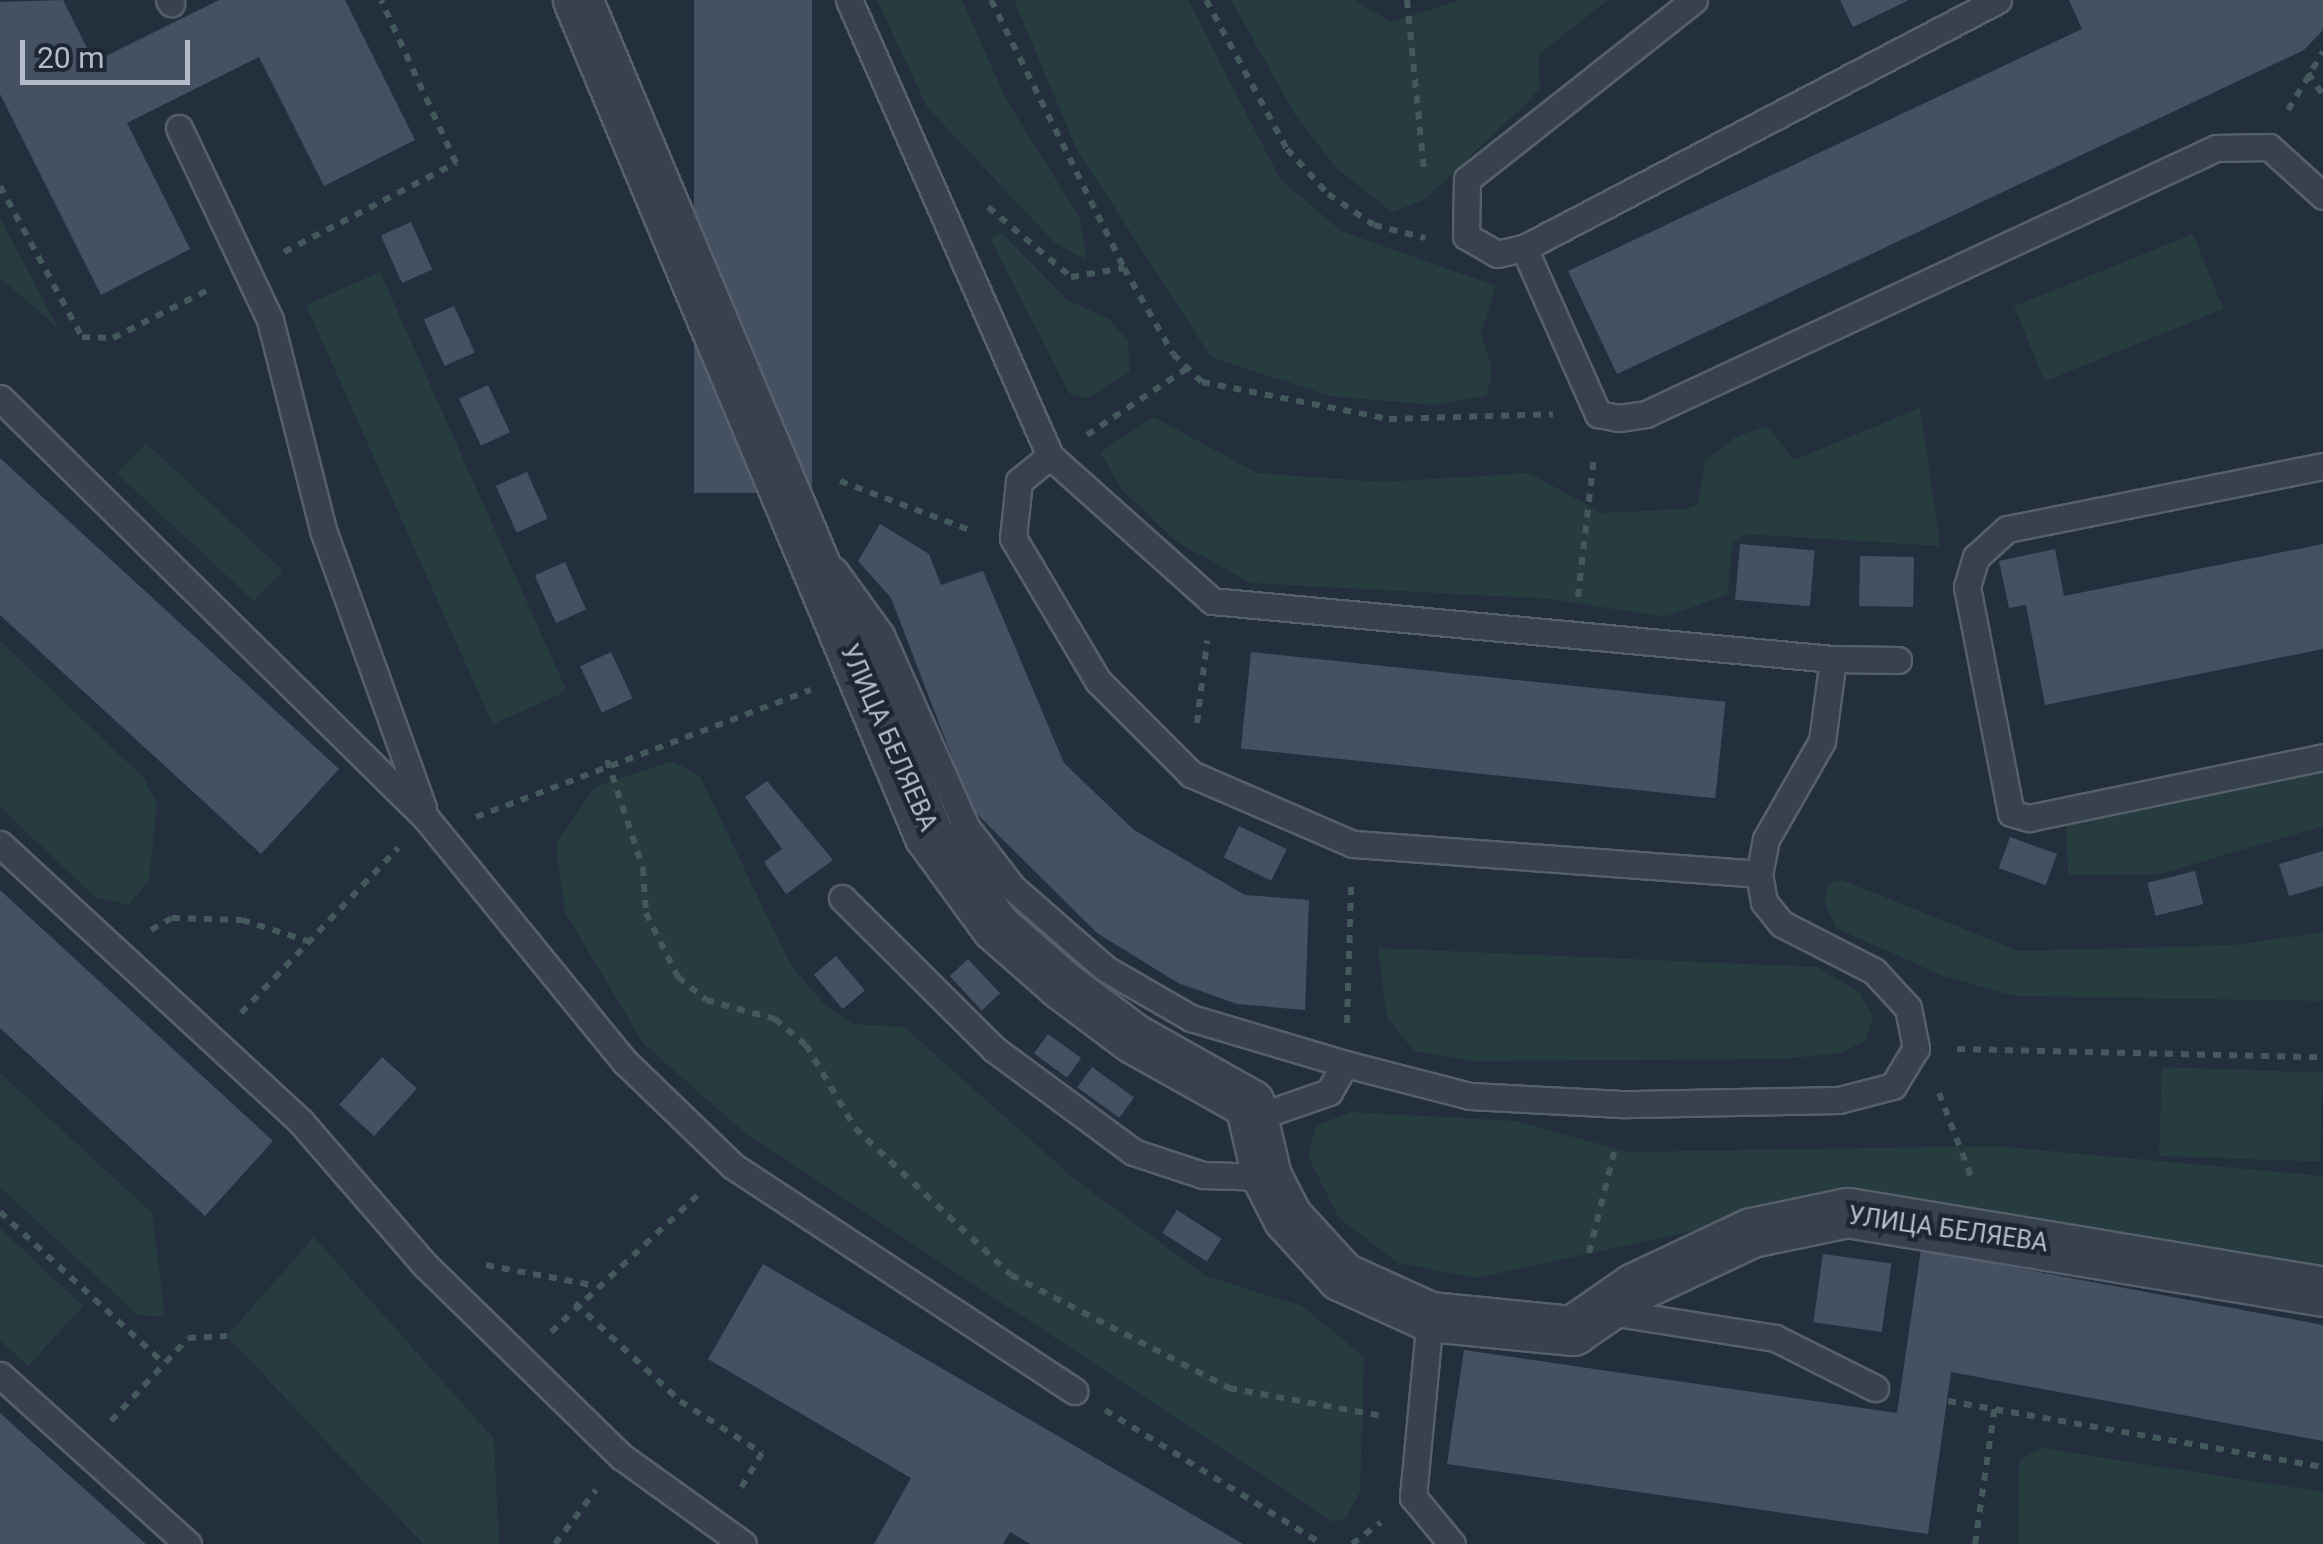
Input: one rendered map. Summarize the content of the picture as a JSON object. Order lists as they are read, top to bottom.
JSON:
{
  "streets": {
    "street": ["УЛИЦА БЕЛЯЕВА"]
  },
  "scale_bar": "20 m"
}
